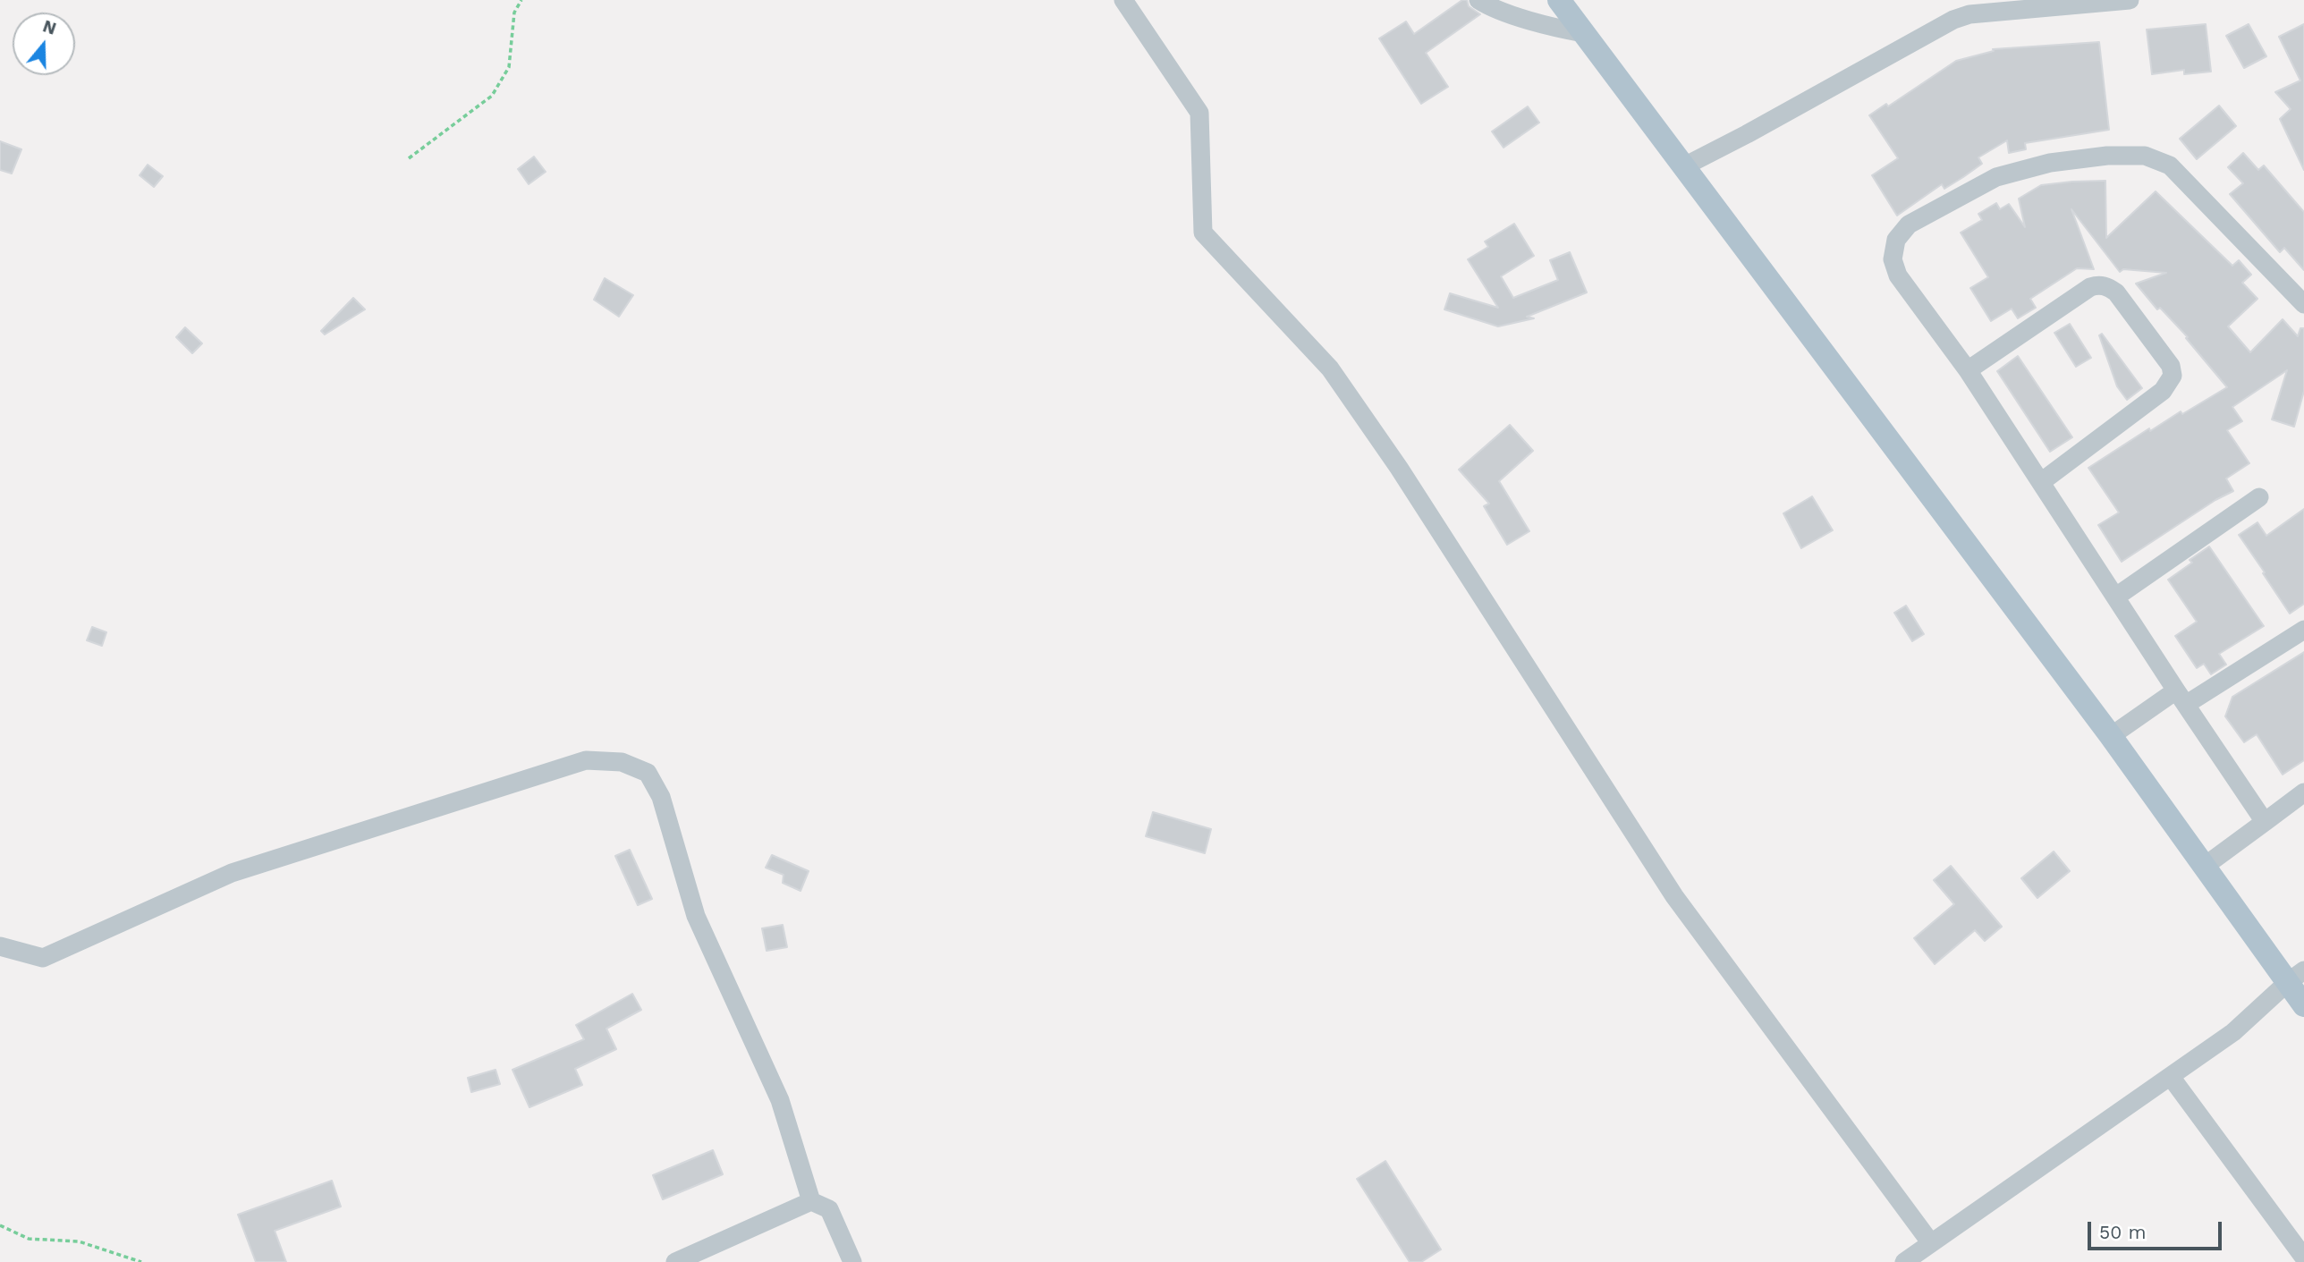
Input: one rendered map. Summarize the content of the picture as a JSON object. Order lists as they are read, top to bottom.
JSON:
{
  "scale_bar": "50 m",
  "north": "top"
}
